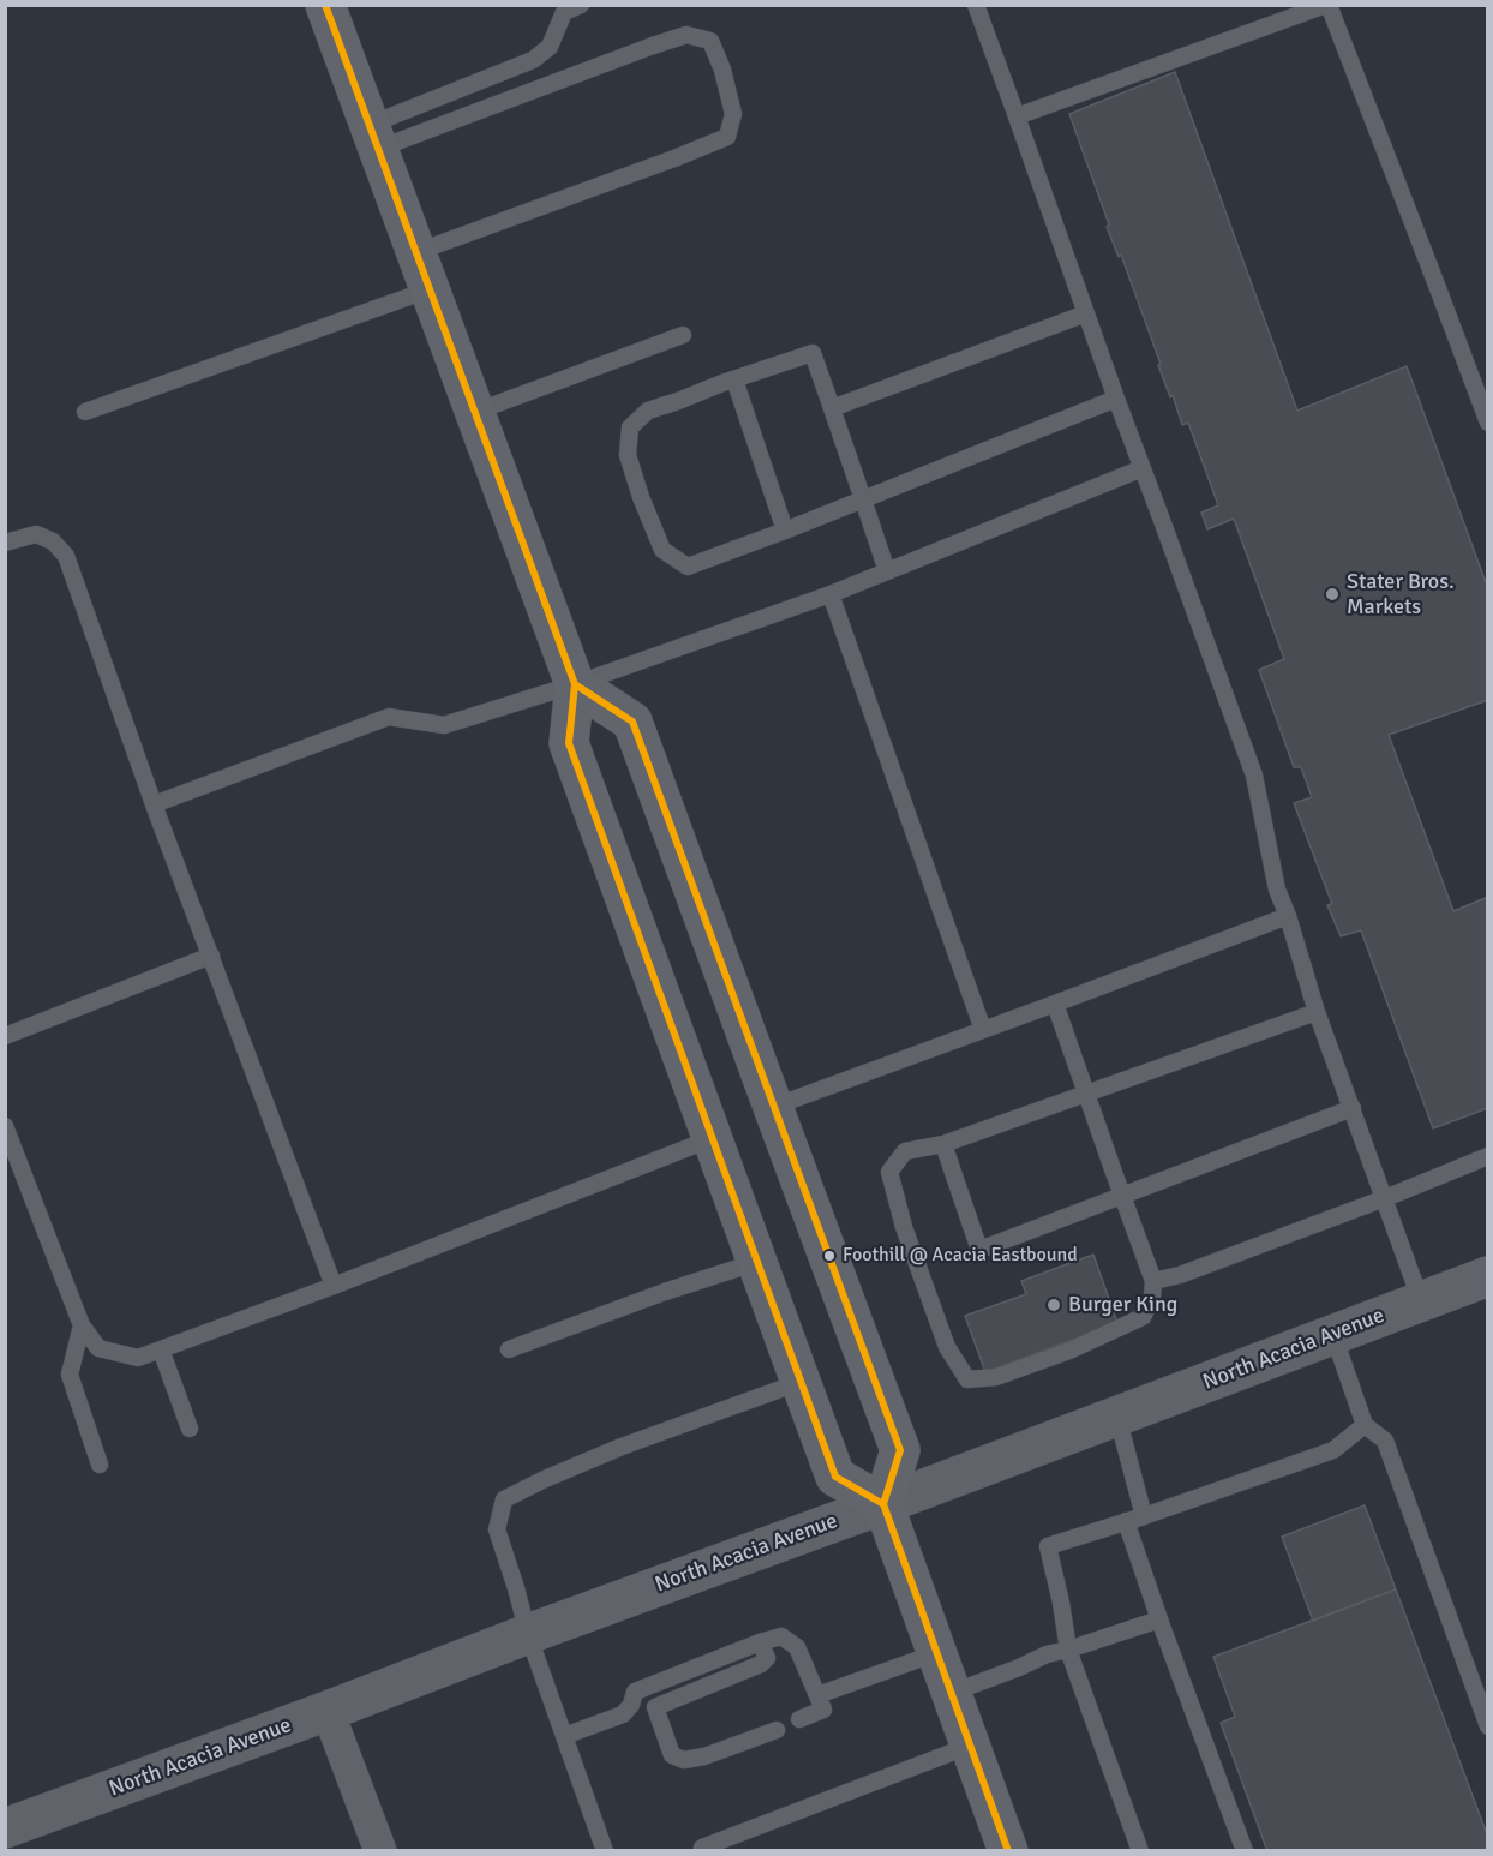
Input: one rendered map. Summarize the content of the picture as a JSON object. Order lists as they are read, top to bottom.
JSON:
{
  "streets": {
    "street": ["North Acacia Avenue"]
  },
  "places": ["Stater Bros. Markets", "Foothill @ Acacia Eastbound", "Burger King"]
}
